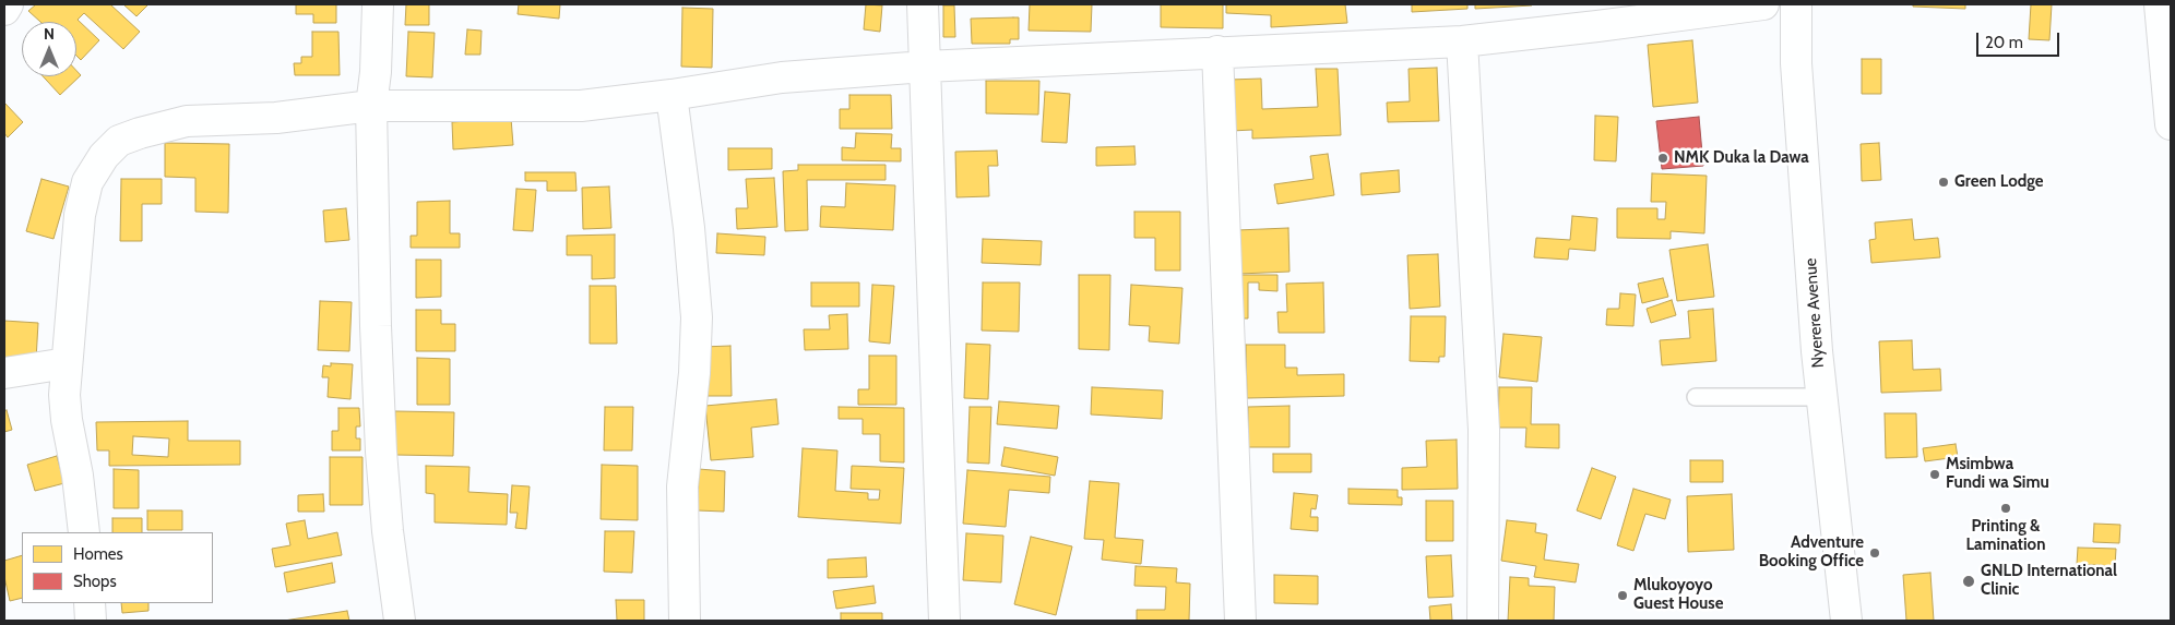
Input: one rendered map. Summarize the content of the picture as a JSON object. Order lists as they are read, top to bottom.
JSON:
{
  "streets": {
    "street": ["Nyerere Avenue"]
  },
  "places": [
    "NMK Duka la Dawa",
    "Green Lodge",
    "Msimbwa Fundi wa Simu",
    "Printing & Lamination",
    "Adventure Booking Office",
    "GNLD International Clinic",
    "Mlukoyoyo Guest House"
  ],
  "legend": ["Homes", "Shops"],
  "scale_bar": "20 m",
  "north": "top"
}
